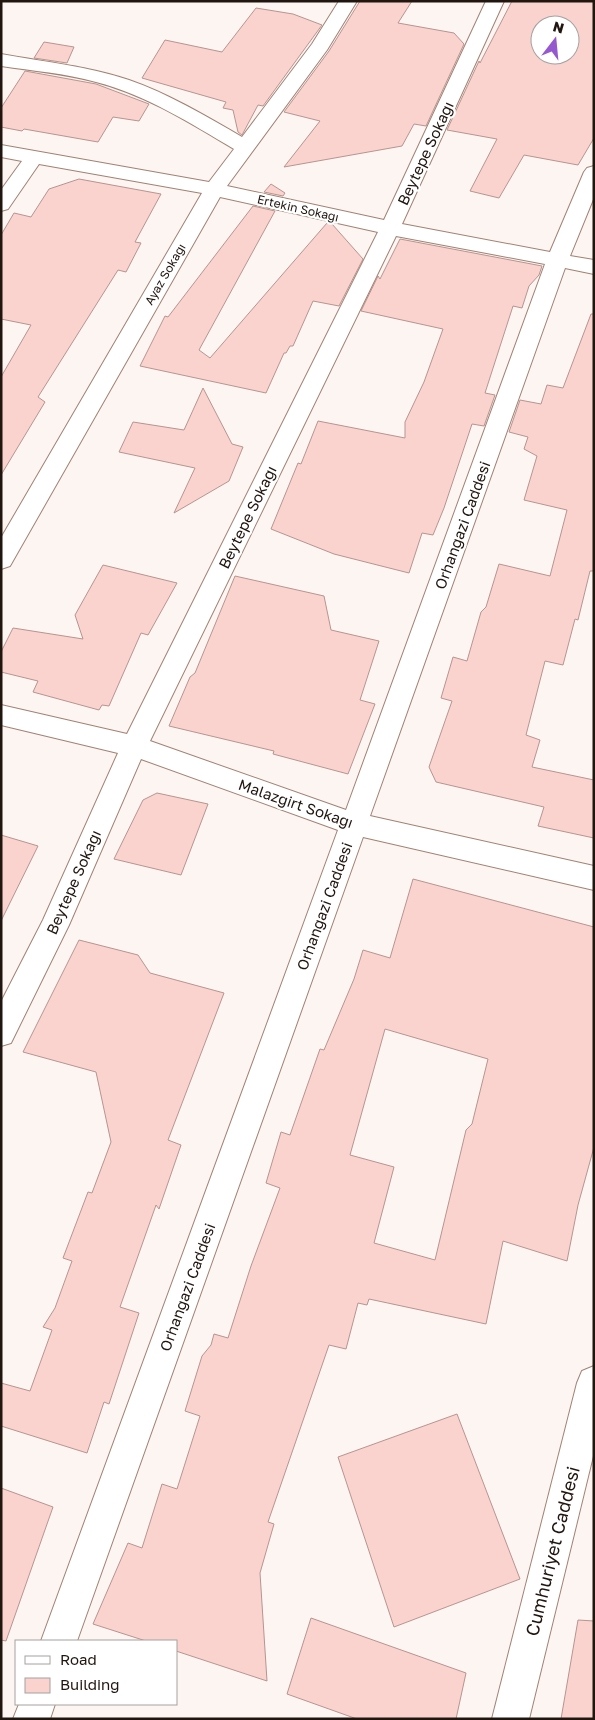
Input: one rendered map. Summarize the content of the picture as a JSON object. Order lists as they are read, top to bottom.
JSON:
{
  "streets": {
    "street": [
      "Beytepe Sokağı",
      "Ertekin Sokağı",
      "Ayaz Sokağı",
      "Orhangazi Caddesi",
      "Malazgirt Sokağı",
      "Cumhuriyet Caddesi"
    ]
  },
  "crossings": [
    ["Beytepe Sokağı", "Ertekin Sokağı"],
    ["Beytepe Sokağı", "Malazgirt Sokağı"],
    ["Ertekin Sokağı", "Ayaz Sokağı"],
    ["Ertekin Sokağı", "Orhangazi Caddesi"],
    ["Orhangazi Caddesi", "Malazgirt Sokağı"]
  ],
  "legend": ["Road", "Building"],
  "north": "top"
}
